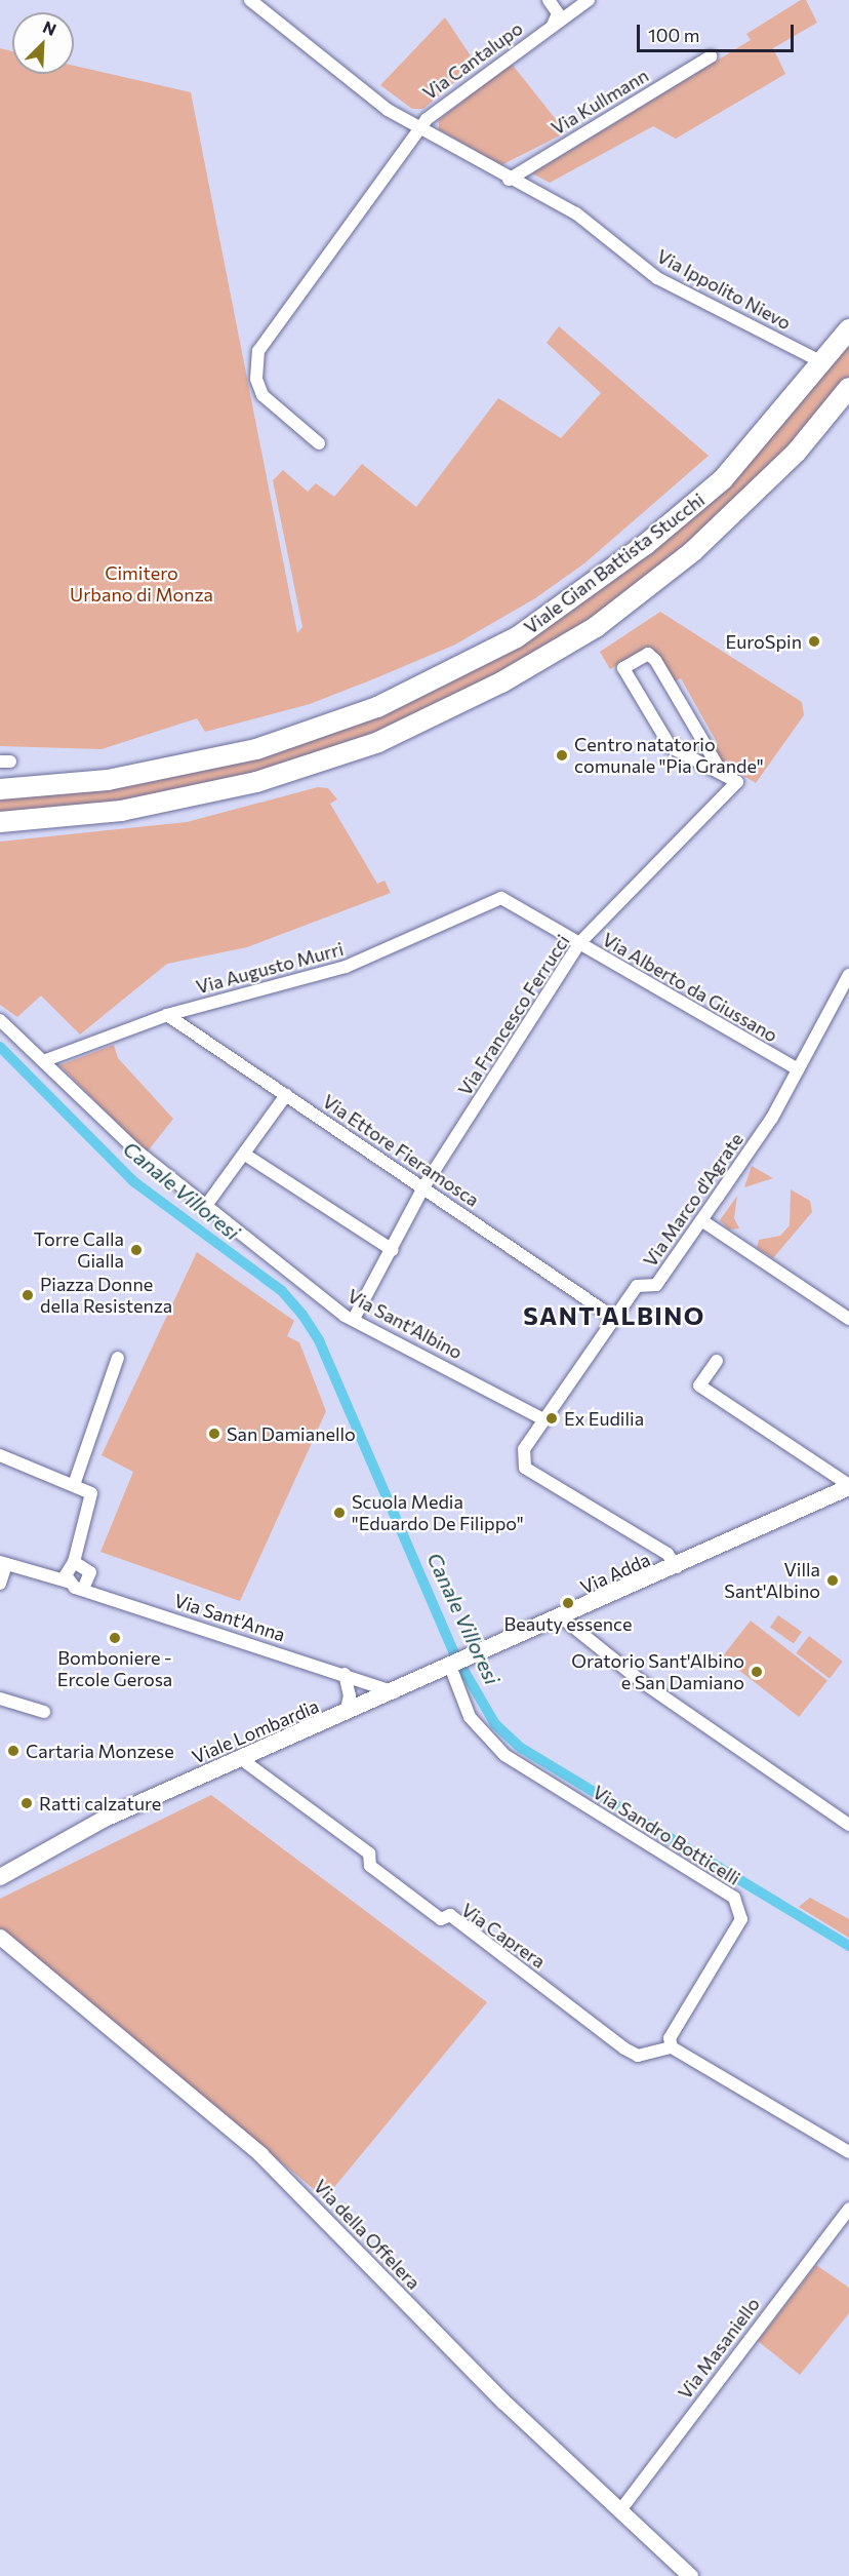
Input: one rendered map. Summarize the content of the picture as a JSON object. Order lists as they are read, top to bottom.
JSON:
{
  "streets": {
    "main road": ["Viale Gian Battista Stucchi", "Via Adda", "Viale Lombardia"],
    "street": [
      "Via Cantalupo",
      "Via Kullmann",
      "Via Ippolito Nievo",
      "Via Augusto Murri",
      "Via Alberto da Giussano",
      "Via Francesco Ferrucci",
      "Via Ettore Fieramosca",
      "Via Marco d'Agrate",
      "Via Sant'Albino",
      "Via Sant'Anna",
      "Via Sandro Botticelli",
      "Via Caprera",
      "Via della Offelera",
      "Via Masaniello"
    ]
  },
  "crossings": [
    ["Via Cantalupo", "Via Ippolito Nievo"],
    ["Via Kullmann", "Via Ippolito Nievo"],
    ["Via Ippolito Nievo", "Viale Gian Battista Stucchi"],
    ["Via Augusto Murri", "Via Alberto da Giussano"],
    ["Via Augusto Murri", "Via Ettore Fieramosca"],
    ["Via Augusto Murri", "Via Sant'Albino"],
    ["Via Alberto da Giussano", "Via Francesco Ferrucci"],
    ["Via Alberto da Giussano", "Via Marco d'Agrate"],
    ["Via Francesco Ferrucci", "Via Ettore Fieramosca"],
    ["Via Francesco Ferrucci", "Via Sant'Albino"],
    ["Via Ettore Fieramosca", "Via Marco d'Agrate"],
    ["Via Marco d'Agrate", "Via Sant'Albino"],
    ["Via Adda", "Via Sant'Anna"],
    ["Via Adda", "Viale Lombardia"],
    ["Via Adda", "Via Sandro Botticelli"],
    ["Via Sant'Anna", "Viale Lombardia"],
    ["Viale Lombardia", "Via Caprera"],
    ["Via Sandro Botticelli", "Via Caprera"],
    ["Via della Offelera", "Via Masaniello"]
  ],
  "districts": ["SANT'ALBINO"],
  "water": ["Canale Villoresi"],
  "parks": ["Cimitero Urbano di Monza"],
  "places": [
    "EuroSpin",
    "Centro natatorio comunale \"Pia Grande\"",
    "Torre Calla Gialla",
    "Piazza Donne della Resistenza",
    "Ex Eudilia",
    "San Damianello",
    "Scuola Media \"Eduardo De Filippo\"",
    "Villa Sant'Albino",
    "Beauty essence",
    "Bomboniere - Ercole Gerosa",
    "Oratorio Sant'Albino e San Damiano",
    "Cartaria Monzese",
    "Ratti calzature"
  ],
  "scale_bar": "100 m",
  "north": "top right"
}
